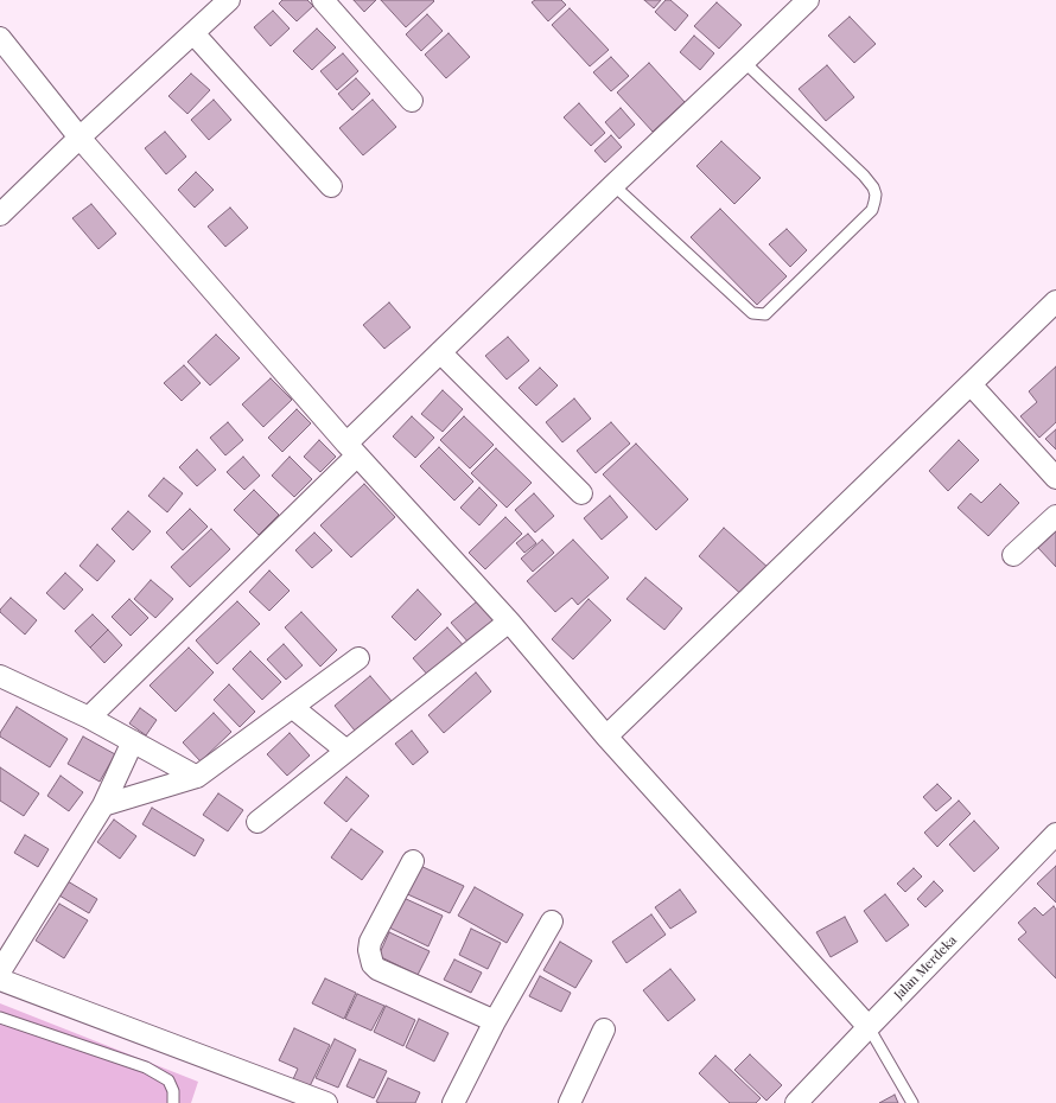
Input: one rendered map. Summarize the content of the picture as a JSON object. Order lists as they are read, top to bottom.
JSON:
{
  "streets": {
    "street": ["Jalan Merdeka"]
  }
}
